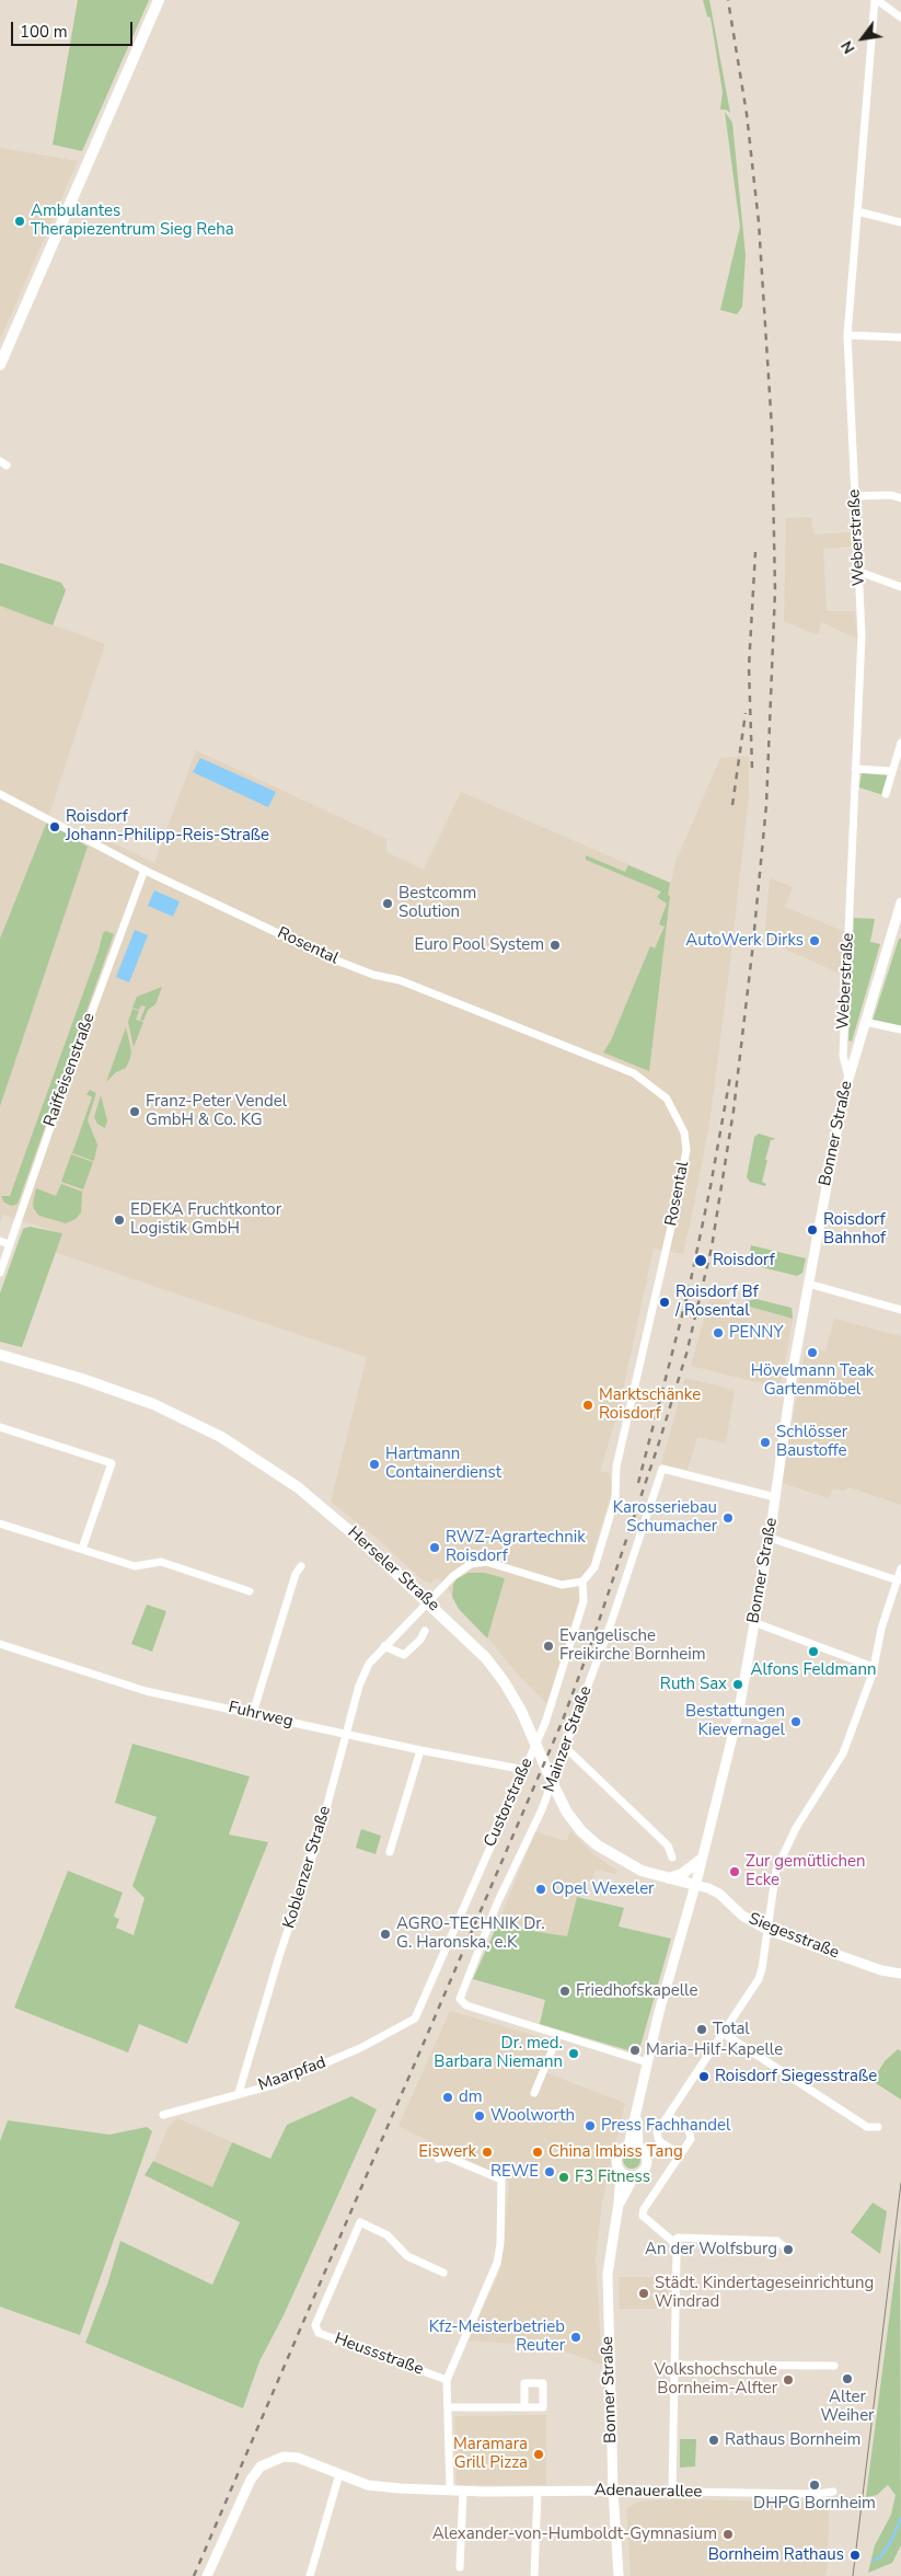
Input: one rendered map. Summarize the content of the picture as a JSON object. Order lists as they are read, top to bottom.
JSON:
{
  "streets": {
    "main road": ["Herseler Straße"],
    "street": [
      "Weberstraße",
      "Rosental",
      "Raiffeisenstraße",
      "Bonner Straße",
      "Fuhrweg",
      "Mainzer Straße",
      "Custorstraße",
      "Koblenzer Straße",
      "Siegesstraße",
      "Maarpfad",
      "Heussstraße",
      "Adenauerallee"
    ]
  },
  "crossings": [
    ["Weberstraße", "Bonner Straße"],
    ["Rosental", "Raiffeisenstraße"],
    ["Rosental", "Custorstraße"],
    ["Bonner Straße", "Herseler Straße"],
    ["Bonner Straße", "Mainzer Straße"],
    ["Bonner Straße", "Siegesstraße"],
    ["Bonner Straße", "Adenauerallee"],
    ["Herseler Straße", "Koblenzer Straße"],
    ["Herseler Straße", "Siegesstraße"],
    ["Fuhrweg", "Custorstraße"],
    ["Fuhrweg", "Koblenzer Straße"],
    ["Custorstraße", "Maarpfad"],
    ["Koblenzer Straße", "Maarpfad"]
  ],
  "places": [
    "Ambulantes Therapiezentrum Sieg Reha",
    "Roisdorf Johann-Philipp-Reis-Straße",
    "Bestcomm Solution",
    "AutoWerk Dirks",
    "Euro Pool System",
    "Franz-Peter Vendel GmbH & Co. KG",
    "EDEKA Fruchtkontor Logistik GmbH",
    "Roisdorf Bahnhof",
    "Roisdorf",
    "Roisdorf Bf / Rosental",
    "PENNY",
    "Hövelmann Teak Gartenmöbel",
    "Marktschänke Roisdorf",
    "Schlösser Baustoffe",
    "Hartmann Containerdienst",
    "Karosseriebau Schumacher",
    "RWZ-Agrartechnik Roisdorf",
    "Evangelische Freikirche Bornheim",
    "Alfons Feldmann",
    "Ruth Sax",
    "Bestattungen Kievernagel",
    "Zur gemütlichen Ecke",
    "Opel Wexeler",
    "AGRO-TECHNIK Dr. G. Haronska, e.K",
    "Friedhofskapelle",
    "Total",
    "Maria-Hilf-Kapelle",
    "Dr. med. Barbara Niemann",
    "Roisdorf Siegesstraße",
    "dm",
    "Woolworth",
    "Press Fachhandel",
    "Eiswerk",
    "China Imbiss Tang",
    "REWE",
    "F3 Fitness",
    "An der Wolfsburg",
    "Städt. Kindertageseinrichtung Windrad",
    "Kfz-Meisterbetrieb Reuter",
    "Alter Weiher",
    "Volkshochschule Bornheim-Alfter",
    "Rathaus Bornheim",
    "Maramara Grill Pizza",
    "DHPG Bornheim",
    "Alexander-von-Humboldt-Gymnasium",
    "Bornheim Rathaus"
  ],
  "scale_bar": "100 m",
  "north": "bottom left"
}
